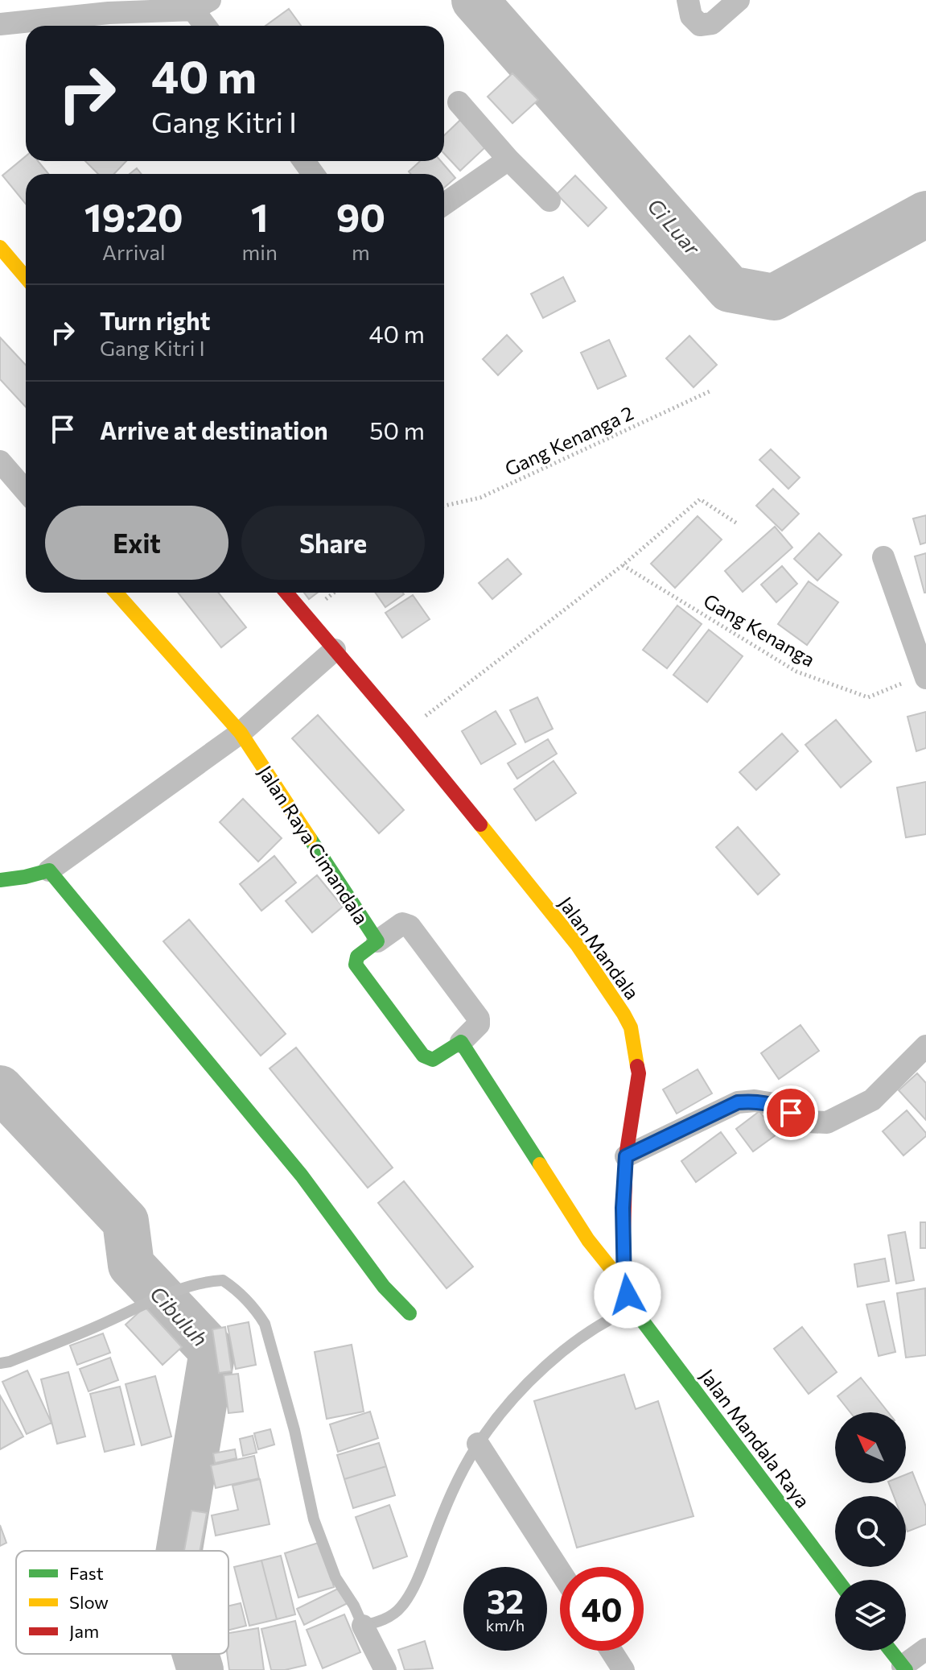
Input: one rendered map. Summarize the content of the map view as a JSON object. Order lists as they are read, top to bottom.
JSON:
{
  "streets": {
    "street": ["Jalan Raya Cimandala", "Jalan Mandala", "Jalan Mandala Raya"],
    "path": ["Gang Kenanga 2", "Gang Kenanga"]
  },
  "crossings": [
    ["Jalan Mandala", "Jalan Mandala Raya"]
  ],
  "water": ["Ci Luar", "Cibuluh"],
  "legend": ["Fast", "Slow", "Jam"],
  "north": "top left",
  "page": {
    "turn": ["40 m", "Gang Kitri I"],
    "eta": [
      "19:20",
      "Arrival",
      "1",
      "min",
      "90",
      "m"
    ],
    "list": [
      {
        "name": "Turn right",
        "note": "Gang Kitri I",
        "value": "40 m"
      },
      {
        "name": "Arrive at destination",
        "value": "50 m"
      }
    ],
    "buttons": ["Exit", "Share"],
    "speed": "32 km/h",
    "limit": "40"
  }
}
